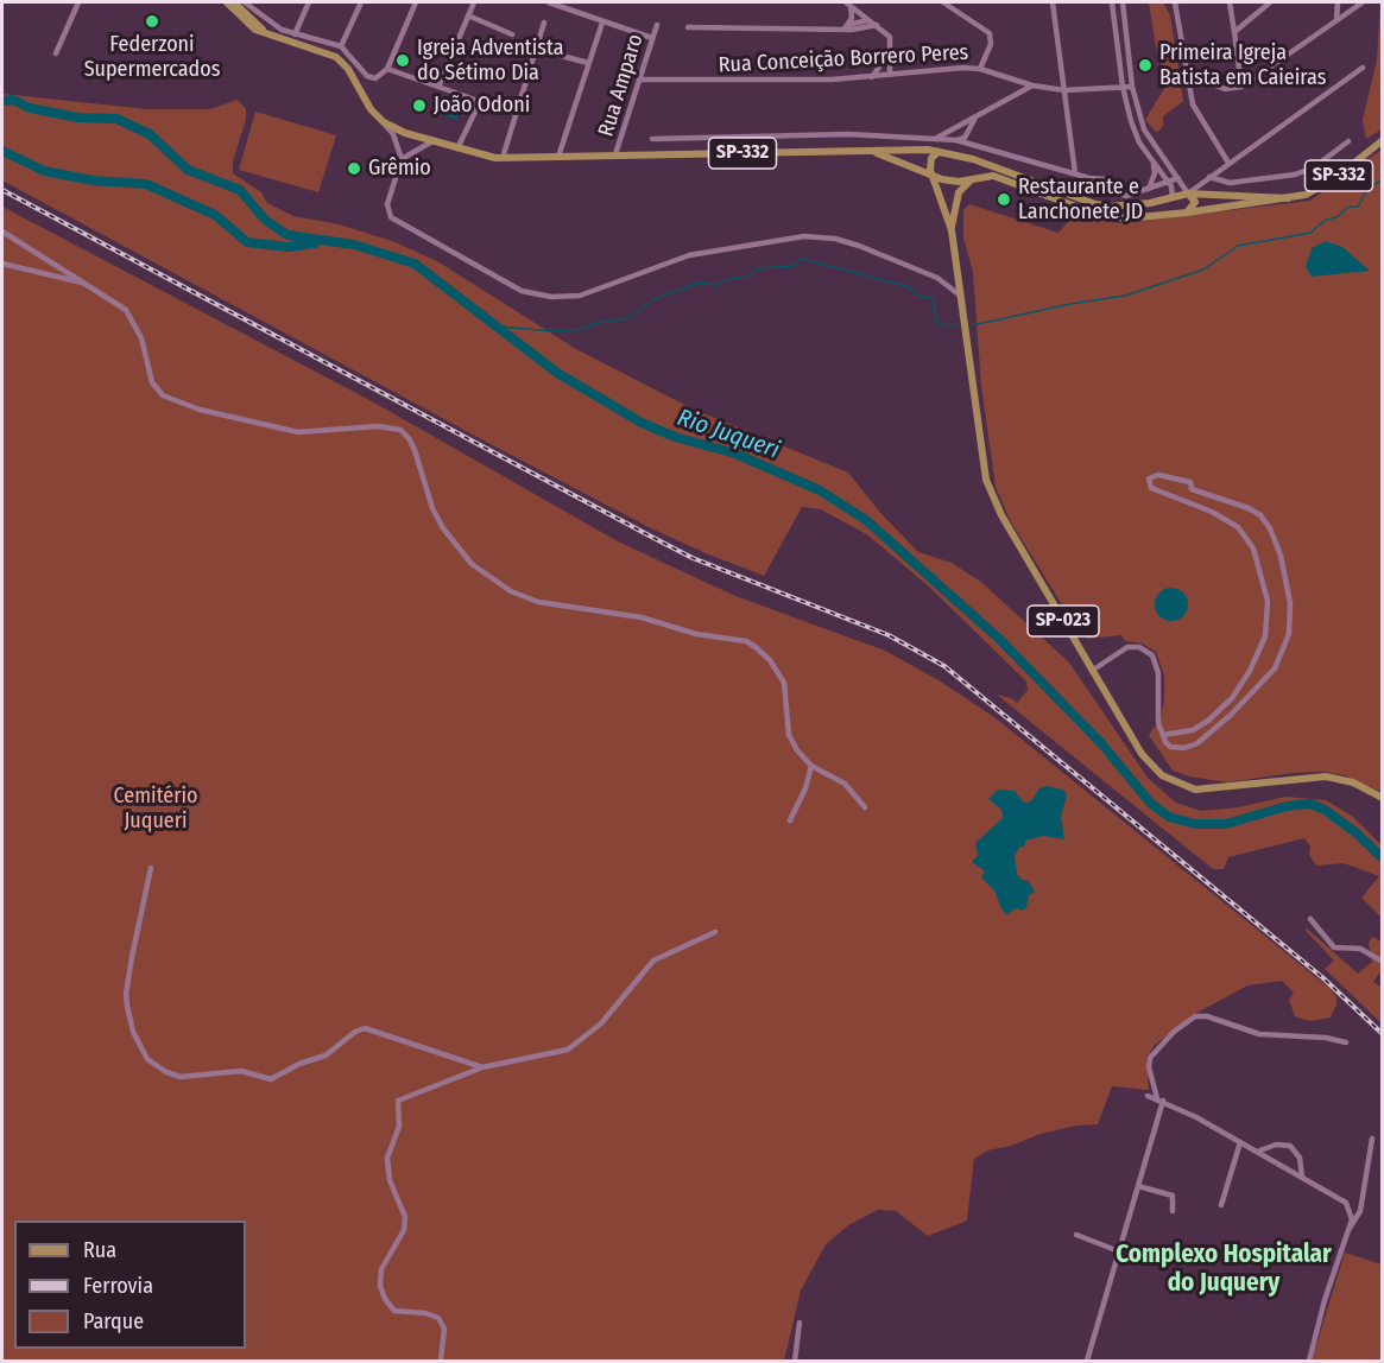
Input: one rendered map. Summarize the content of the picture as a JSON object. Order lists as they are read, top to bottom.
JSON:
{
  "streets": {
    "main road": ["SP-332", "SP-023"],
    "street": ["Rua Conceição Borrero Peres", "Rua Amparo"]
  },
  "crossings": [
    ["Rua Conceição Borrero Peres", "Rua Amparo"],
    ["Rua Amparo", "SP-332"],
    ["SP-332", "SP-023"]
  ],
  "districts": ["Complexo Hospitalar do Juquery"],
  "water": ["Rio Juqueri"],
  "parks": ["Cemitério Juqueri"],
  "places": [
    "Federzoni Supermercados",
    "Igreja Adventista do Sétimo Dia",
    "Primeira Igreja Batista em Caieiras",
    "João Odoni",
    "Grêmio",
    "Restaurante e Lanchonete JD"
  ],
  "legend": ["Rua", "Ferrovia", "Parque"]
}
